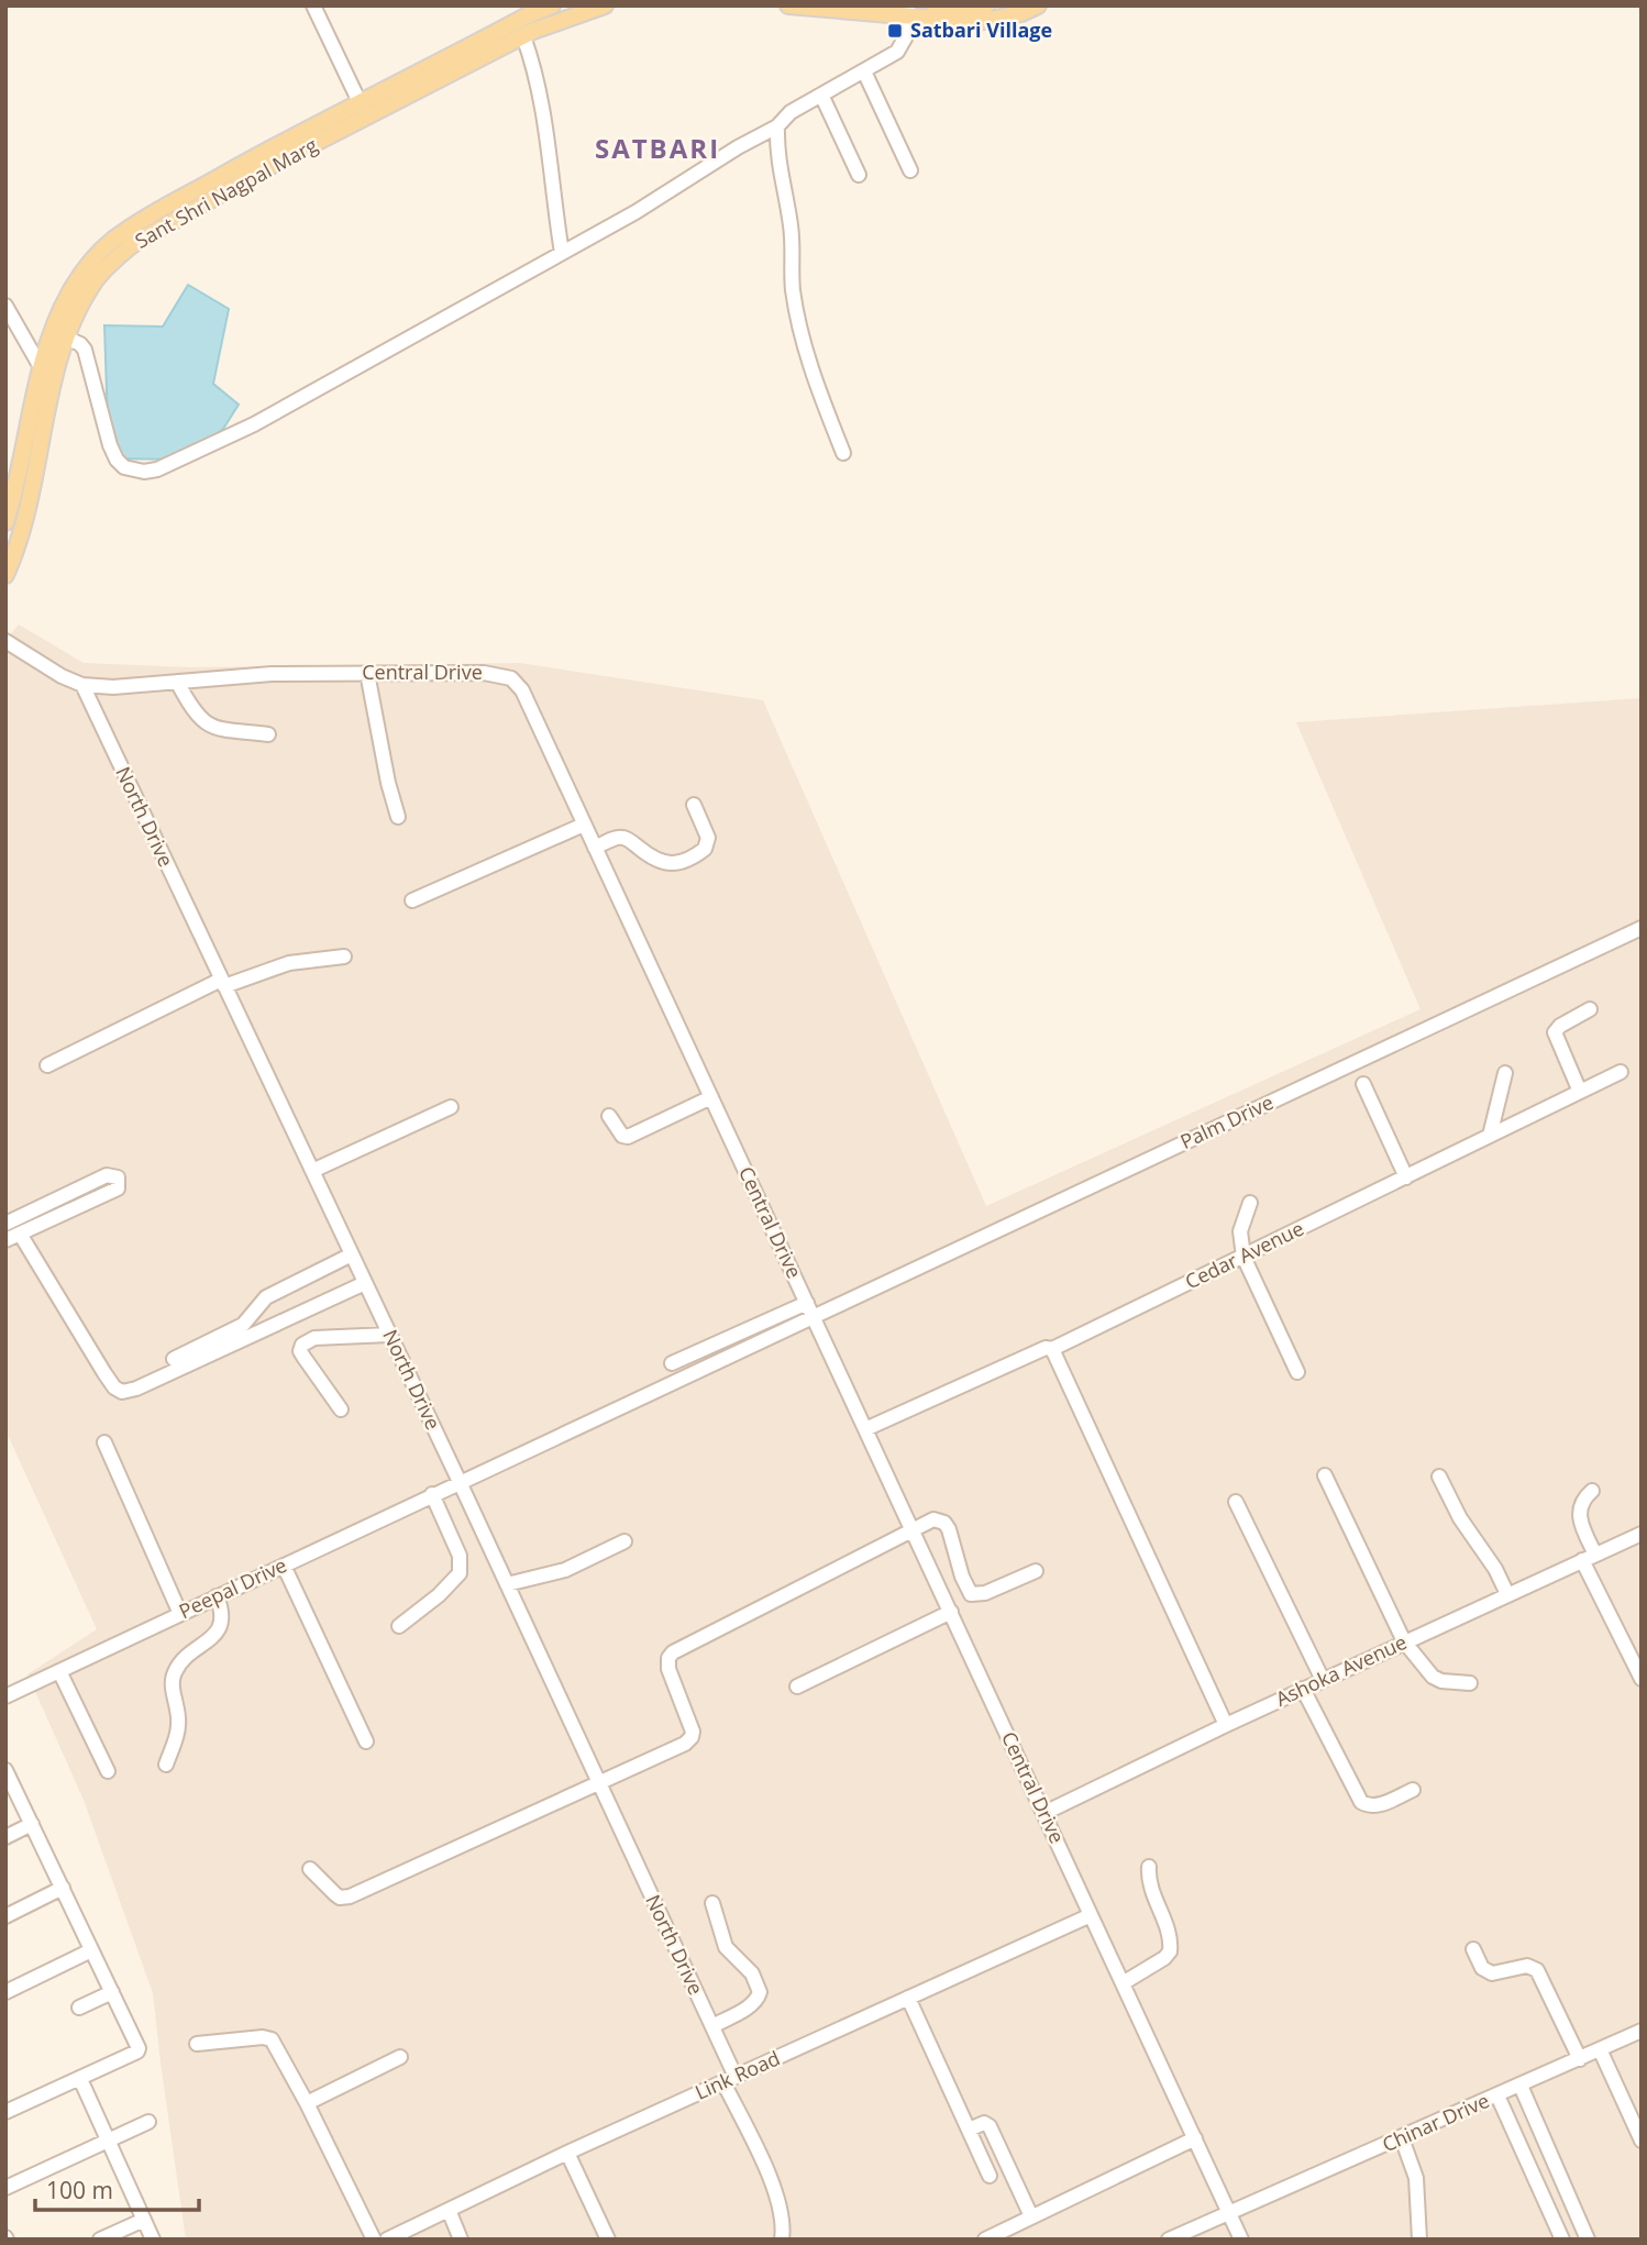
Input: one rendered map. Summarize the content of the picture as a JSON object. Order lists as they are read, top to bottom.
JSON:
{
  "streets": {
    "main road": ["Sant Shri Nagpal Marg"],
    "street": [
      "Central Drive",
      "North Drive",
      "Palm Drive",
      "Cedar Avenue",
      "Peepal Drive",
      "Ashoka Avenue",
      "Link Road",
      "Chinar Drive"
    ]
  },
  "crossings": [
    ["Central Drive", "North Drive"],
    ["Central Drive", "Palm Drive"],
    ["Central Drive", "Cedar Avenue"],
    ["Central Drive", "Ashoka Avenue"],
    ["Central Drive", "Link Road"],
    ["Central Drive", "Chinar Drive"],
    ["North Drive", "Palm Drive"],
    ["North Drive", "Peepal Drive"],
    ["North Drive", "Link Road"],
    ["Palm Drive", "Peepal Drive"]
  ],
  "districts": ["SATBARI"],
  "places": {
    "transit": ["Satbari Village"]
  },
  "scale_bar": "100 m"
}
